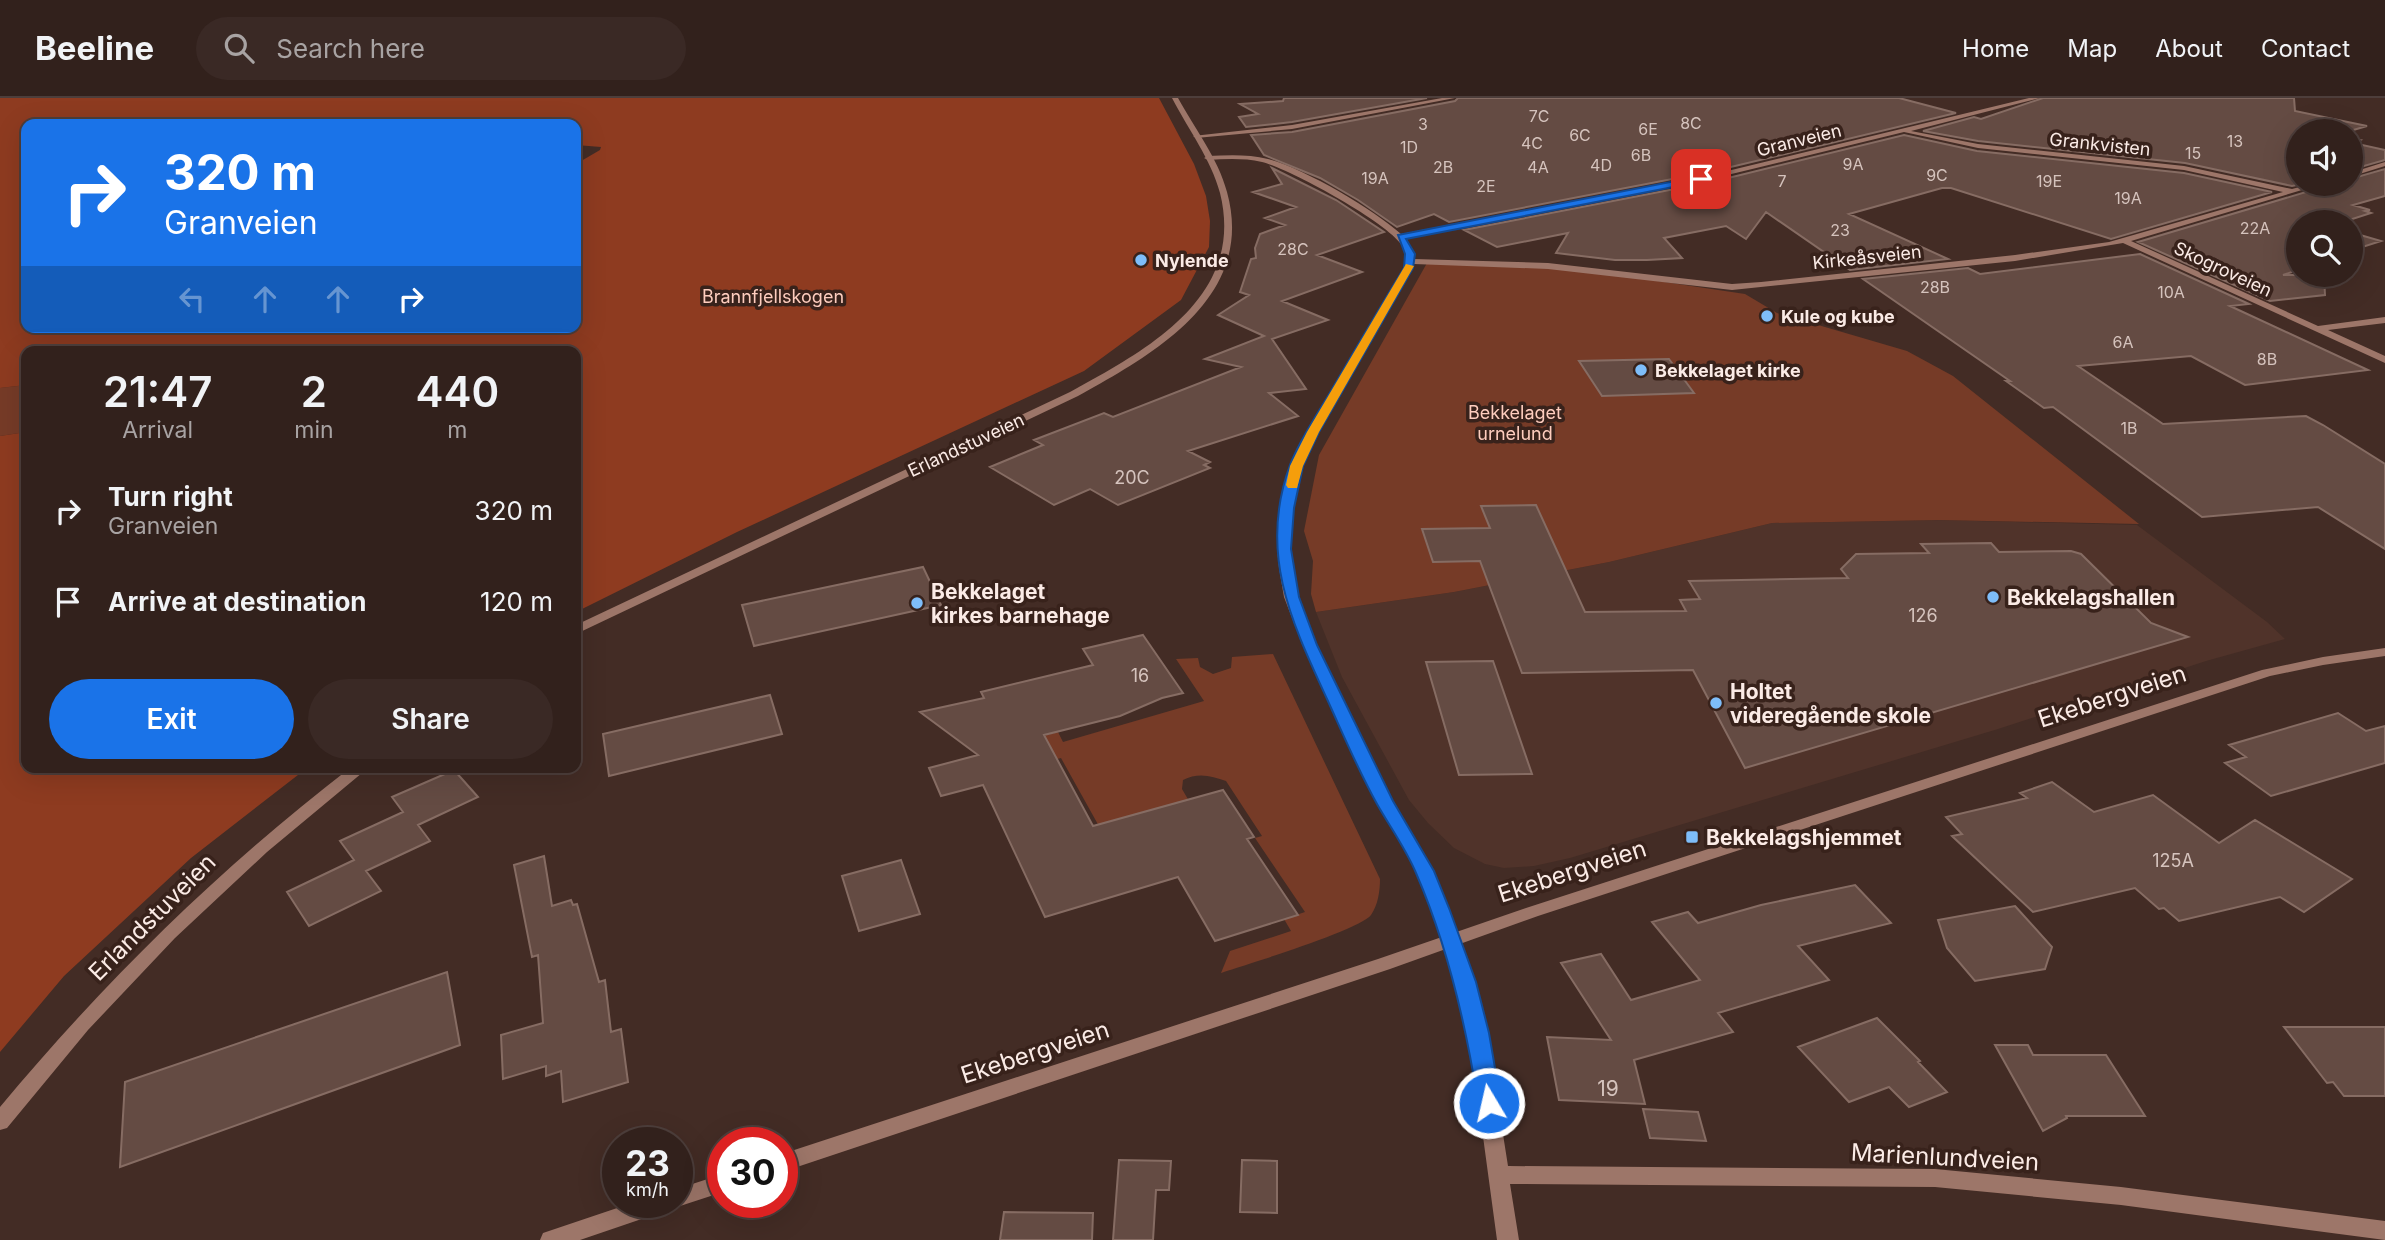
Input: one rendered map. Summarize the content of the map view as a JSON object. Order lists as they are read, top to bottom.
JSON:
{
  "streets": {
    "street": [
      "Granveien",
      "Grankvisten",
      "Kirkeåsveien",
      "Skogroveien",
      "Erlandstuveien",
      "Ekebergveien",
      "Marienlundveien"
    ]
  },
  "crossings": [
    ["Granveien", "Grankvisten"],
    ["Kirkeåsveien", "Skogroveien"]
  ],
  "parks": ["Brannfjellskogen", "Bekkelaget urnelund"],
  "places": {
    "other": [
      "Nylende",
      "Kule og kube",
      "Bekkelaget kirke",
      "Bekkelagshallen",
      "Bekkelaget kirkes barnehage",
      "Holtet videregående skole"
    ],
    "transit": ["Bekkelagshjemmet"]
  },
  "house_numbers": [
    "7C",
    "8C",
    "3",
    "6E",
    "6C",
    "13",
    "4C",
    "1D",
    "15",
    "6B",
    "9A",
    "4D",
    "2B",
    "4A",
    "9C",
    "19A",
    "7",
    "19E",
    "2E",
    "19A",
    "22A",
    "23",
    "28C",
    "28B",
    "10A",
    "6A",
    "8B",
    "1B",
    "20C",
    "126",
    "16",
    "125A",
    "19"
  ],
  "page": {
    "header": "Beeline",
    "search": "Search here",
    "nav": [
      "Home",
      "Map",
      "About",
      "Contact"
    ],
    "turn": ["320 m", "Granveien"],
    "eta": [
      "21:47",
      "Arrival",
      "2",
      "min",
      "440",
      "m"
    ],
    "list": [
      {
        "name": "Turn right",
        "note": "Granveien",
        "value": "320 m"
      },
      {
        "name": "Arrive at destination",
        "value": "120 m"
      }
    ],
    "buttons": ["Exit", "Share"],
    "speed": "23 km/h",
    "limit": "30"
  }
}
